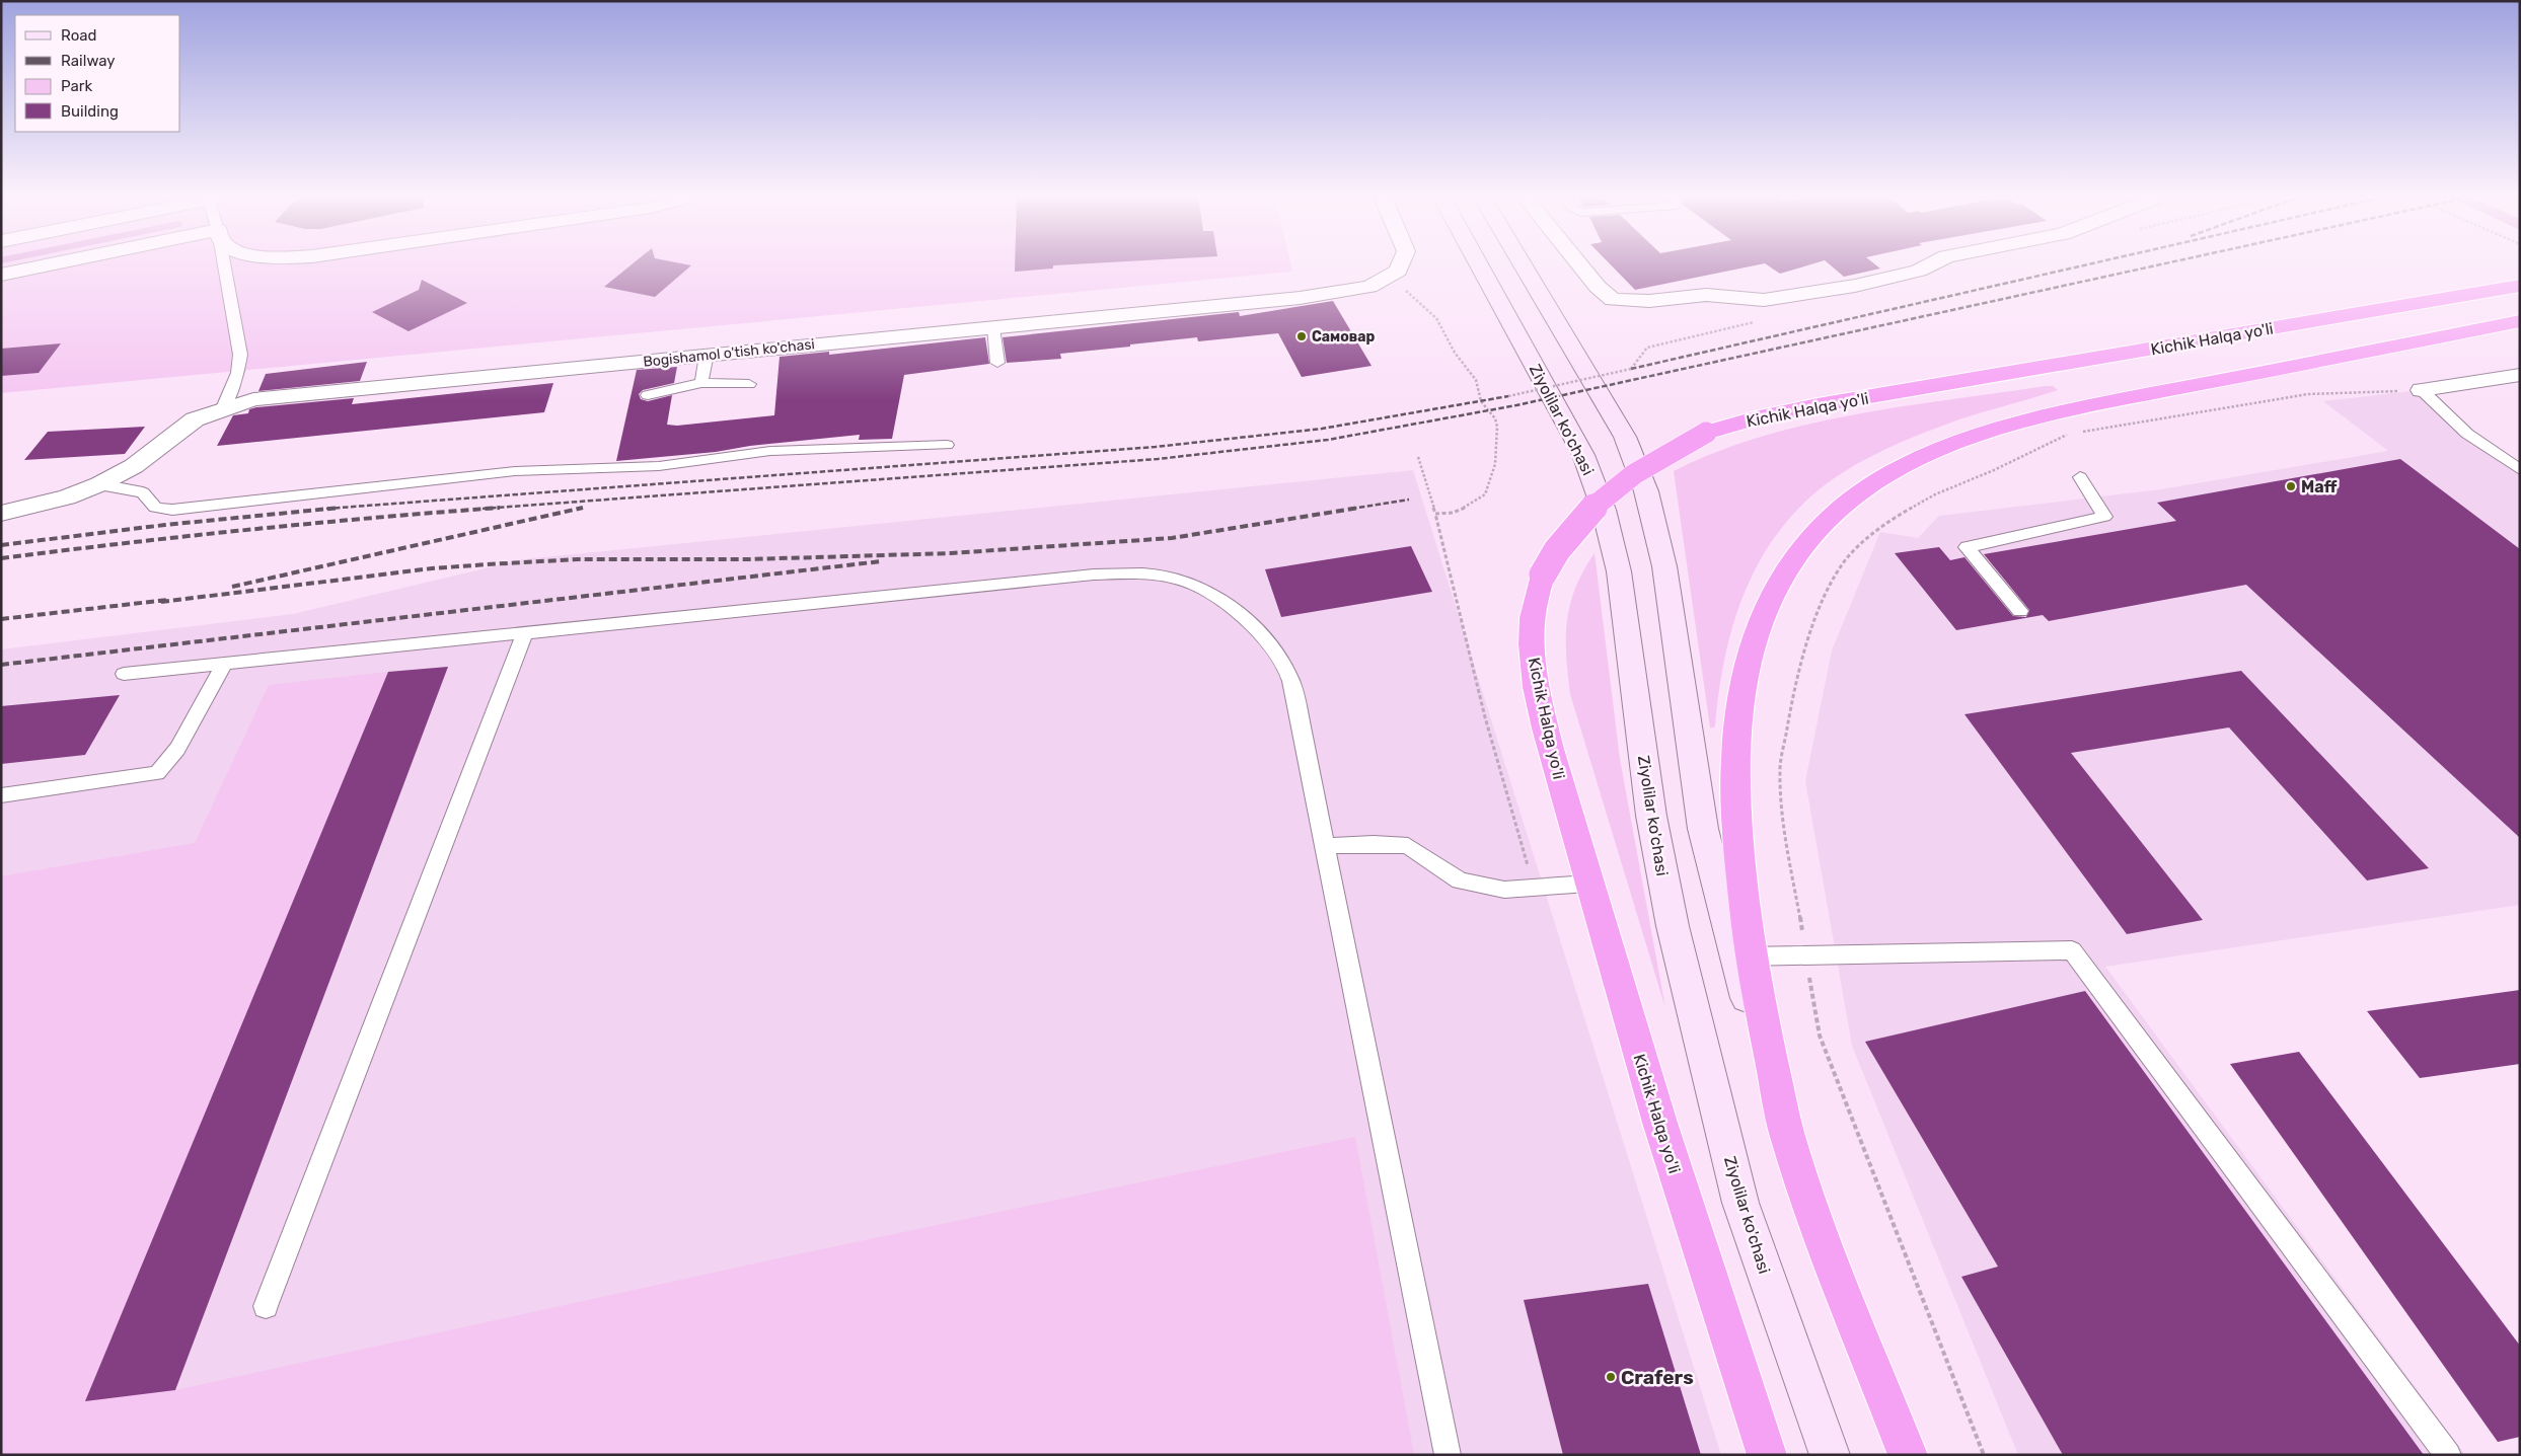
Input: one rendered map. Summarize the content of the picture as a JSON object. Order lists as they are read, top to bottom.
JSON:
{
  "streets": {
    "highway": ["Kichik Halqa yo'li"],
    "main road": ["Ziyolilar ko'chasi"],
    "street": ["Bogishamol o'tish ko'chasi"]
  },
  "places": ["Самовар", "Maff", "Crafers"],
  "legend": [
    "Road",
    "Railway",
    "Park",
    "Building"
  ]
}
